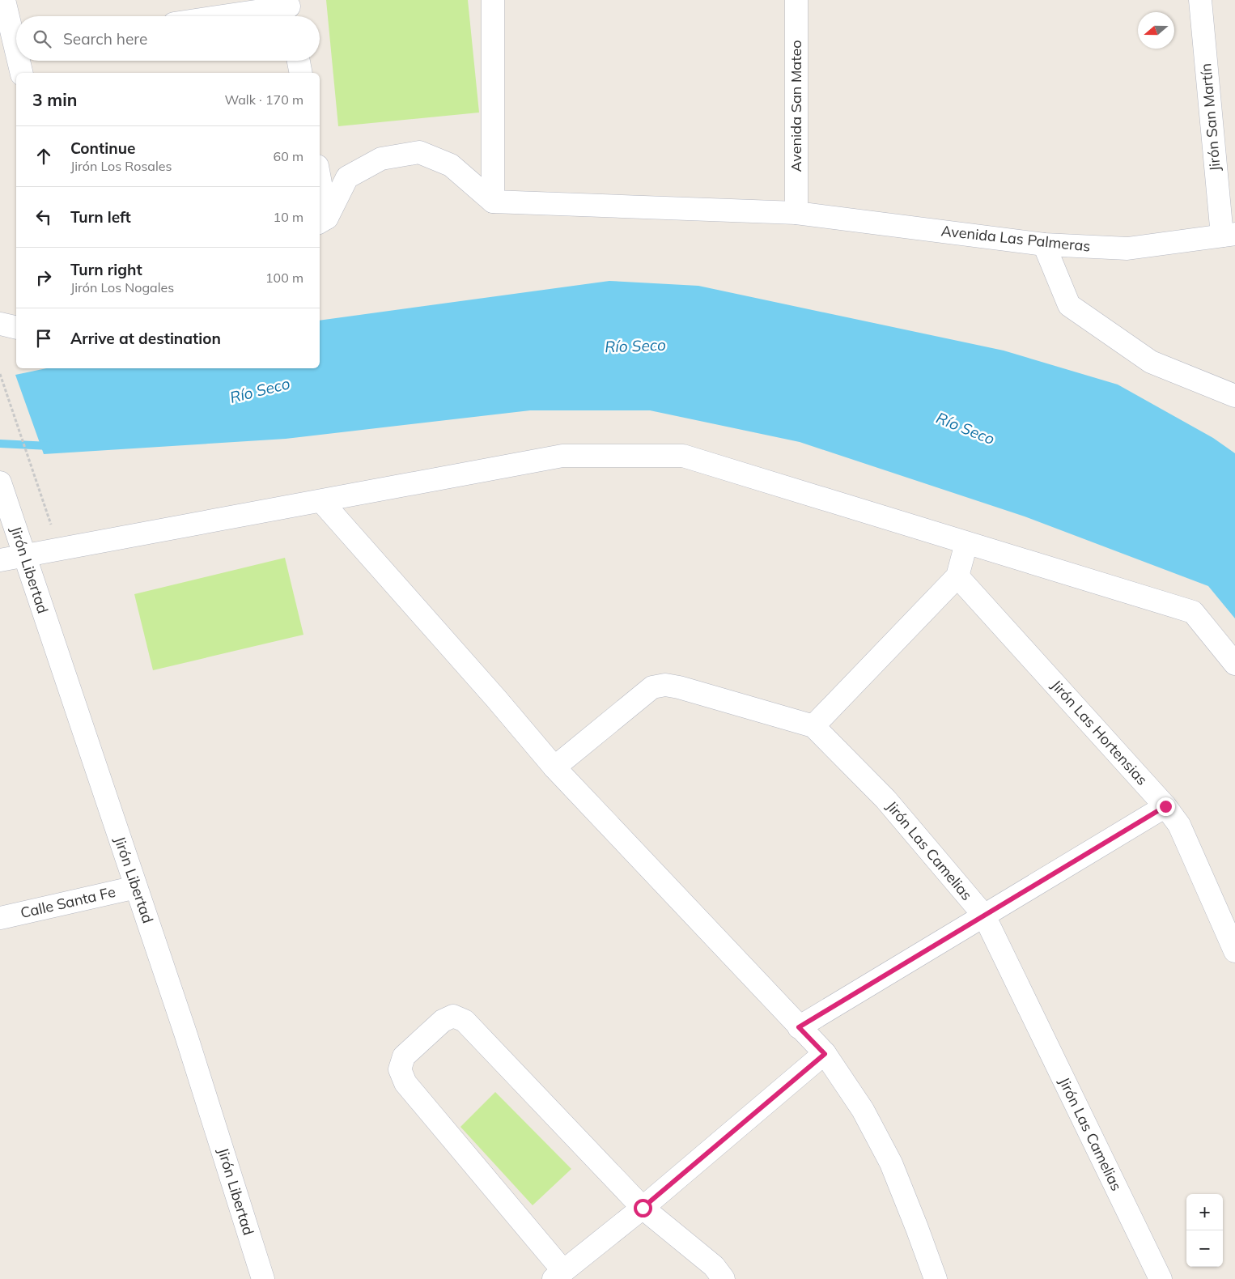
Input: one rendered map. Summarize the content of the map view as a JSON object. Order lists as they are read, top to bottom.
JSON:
{
  "streets": {
    "street": [
      "Avenida San Mateo",
      "Jirón San Martín",
      "Avenida Las Palmeras",
      "Jirón Libertad",
      "Jirón Las Hortensias",
      "Jirón Las Camelias",
      "Calle Santa Fe"
    ]
  },
  "crossings": [
    ["Avenida San Mateo", "Avenida Las Palmeras"],
    ["Jirón San Martín", "Avenida Las Palmeras"],
    ["Jirón Libertad", "Calle Santa Fe"]
  ],
  "water": ["Río Seco"],
  "north": "left",
  "page": {
    "search": "Search here",
    "heading": ["3 min", "Walk · 170 m"],
    "list": [
      ["Continue", "Jirón Los Rosales", "60 m"],
      ["Turn left", "10 m"],
      ["Turn right", "Jirón Los Nogales", "100 m"],
      "Arrive at destination"
    ],
    "map_buttons": ["+", "−"]
  }
}
